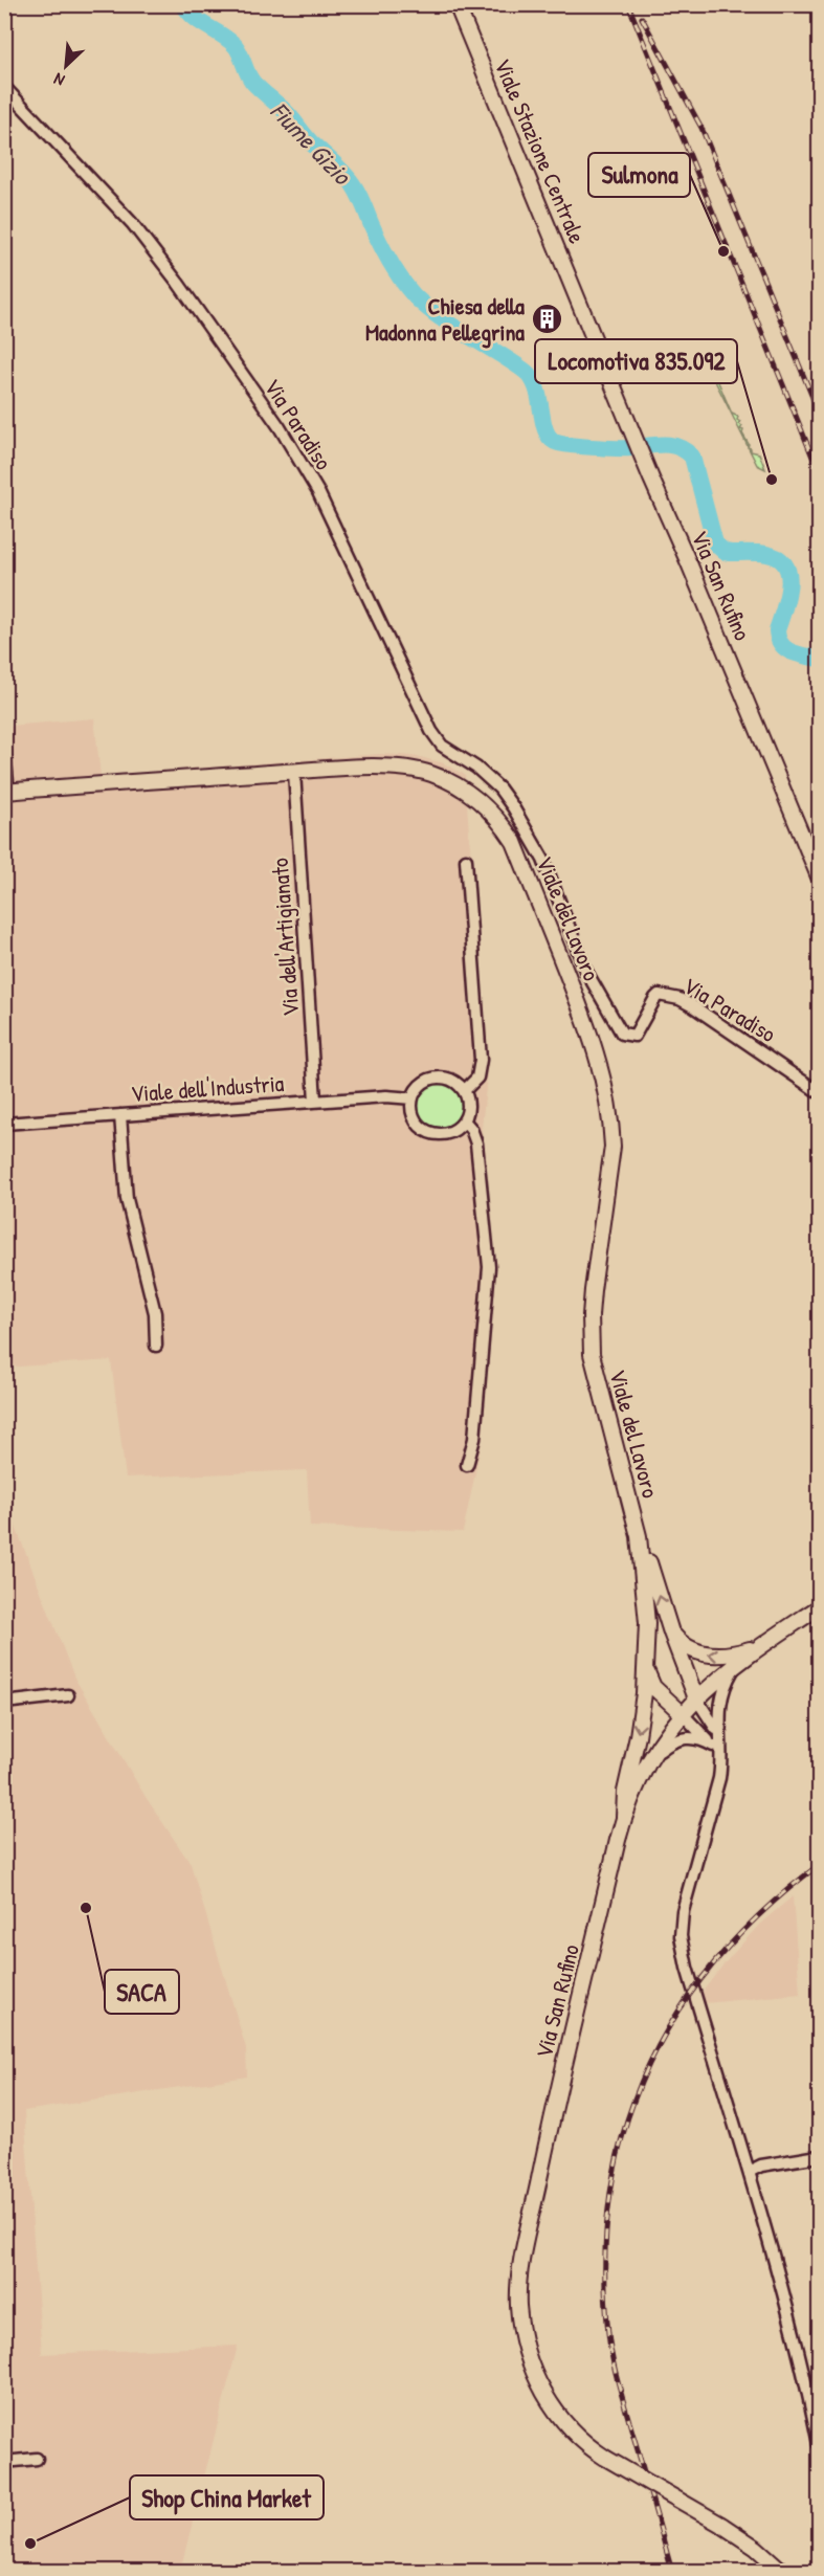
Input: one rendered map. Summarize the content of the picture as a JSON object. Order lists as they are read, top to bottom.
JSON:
{
  "streets": {
    "main road": ["Viale Stazione Centrale", "Via San Rufino", "Viale del Lavoro"],
    "street": ["Via Paradiso", "Via dell'Artigianato", "Viale dell'Industria"]
  },
  "crossings": [
    ["Viale Stazione Centrale", "Via San Rufino"],
    ["Via San Rufino", "Viale del Lavoro"],
    ["Viale del Lavoro", "Via dell'Artigianato"],
    ["Via dell'Artigianato", "Viale dell'Industria"]
  ],
  "water": ["Fiume Gizio"],
  "places": {
    "other": [
      "Sulmona",
      "Locomotiva 835.092",
      "SACA",
      "Shop China Market"
    ],
    "building": ["Chiesa della Madonna Pellegrina"]
  },
  "north": "bottom left"
}
